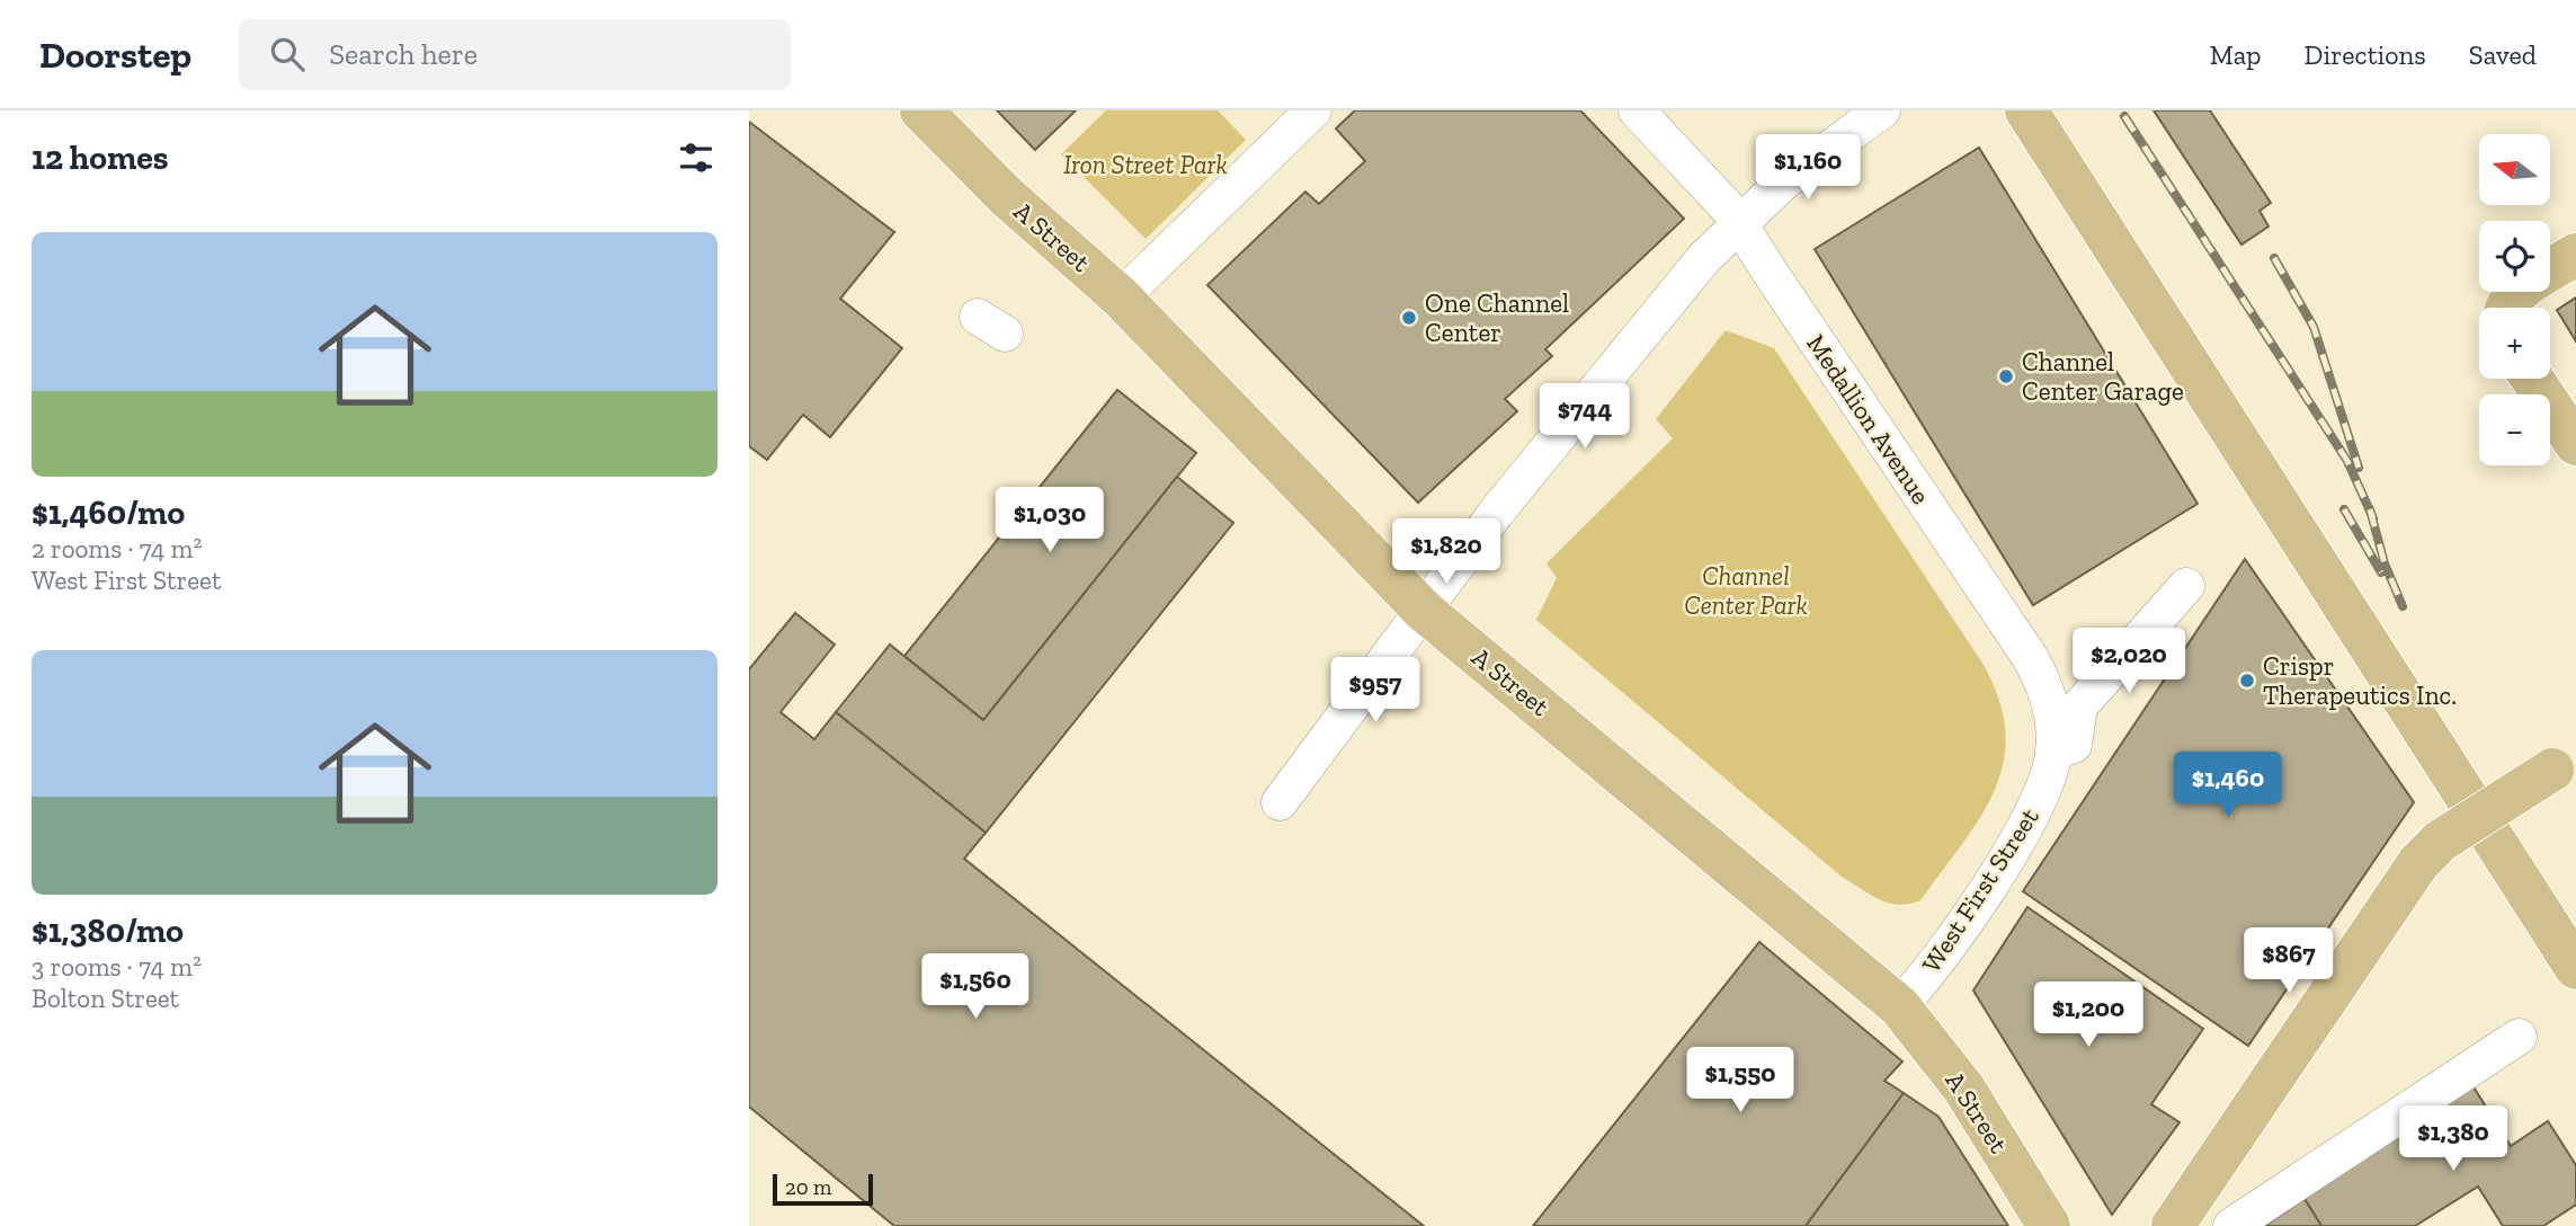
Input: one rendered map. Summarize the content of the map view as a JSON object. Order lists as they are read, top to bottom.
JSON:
{
  "streets": {
    "main road": ["A Street"],
    "street": ["Medallion Avenue", "West First Street"]
  },
  "crossings": [
    ["A Street", "West First Street"],
    ["Medallion Avenue", "West First Street"]
  ],
  "parks": ["Iron Street Park", "Channel Center Park"],
  "places": ["One Channel Center", "Channel Center Garage", "Crispr Therapeutics Inc."],
  "scale_bar": "20 m",
  "north": "left",
  "page": {
    "header": "Doorstep",
    "search": "Search here",
    "nav": ["Map", "Directions", "Saved"],
    "heading": "12 homes",
    "map_buttons": ["+", "−"],
    "price": [
      "$1,160",
      "$744",
      "$1,030",
      "$1,820",
      "$2,020",
      "$957",
      "$1,460",
      "$867",
      "$1,560",
      "$1,200",
      "$1,550",
      "$1,380"
    ],
    "list": [
      {
        "name": "$1,460/mo",
        "note": "2 rooms · 74 m² · West First Street"
      },
      {
        "name": "$1,380/mo",
        "note": "3 rooms · 74 m² · Bolton Street"
      }
    ],
    "scale": "20 m"
  }
}
